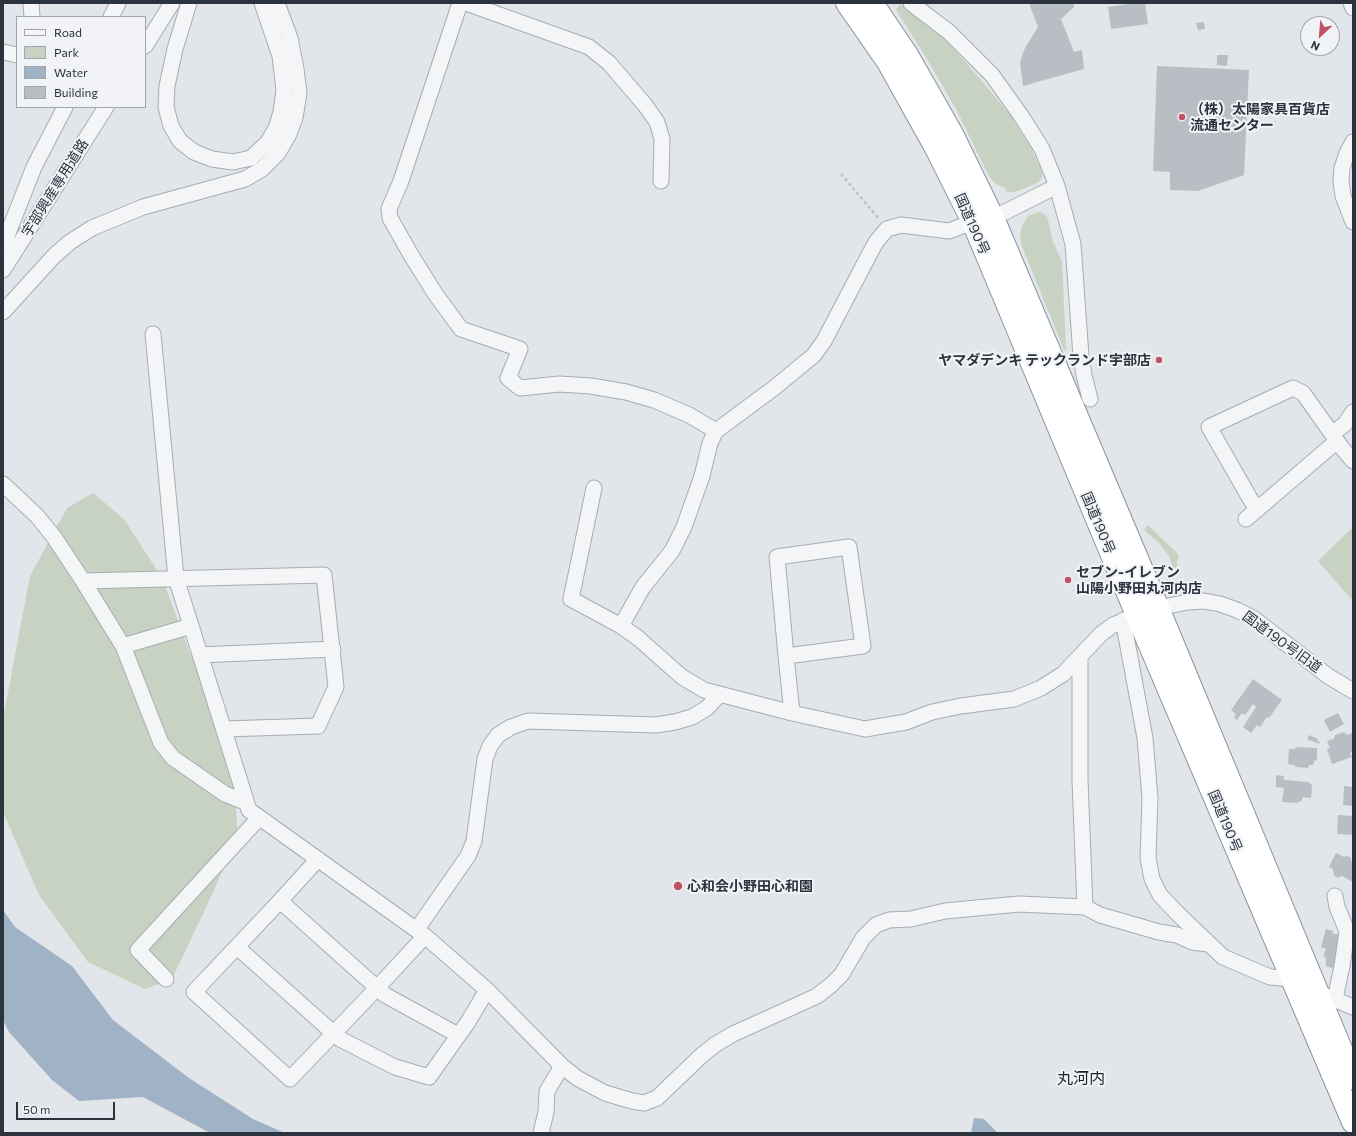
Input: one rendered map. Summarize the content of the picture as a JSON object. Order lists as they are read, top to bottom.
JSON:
{
  "streets": {
    "highway": ["国道190号"],
    "street": ["宇部興産専用道路", "国道190号旧道"]
  },
  "crossings": [
    ["国道190号", "国道190号旧道"]
  ],
  "districts": ["丸河内"],
  "places": [
    "（株）太陽家具百貨店 流通センター",
    "ヤマダデンキ テックランド宇部店",
    "セブン-イレブン 山陽小野田丸河内店",
    "心和会小野田心和園"
  ],
  "legend": [
    "Road",
    "Park",
    "Water",
    "Building"
  ],
  "scale_bar": "50 m",
  "north": "bottom left"
}
